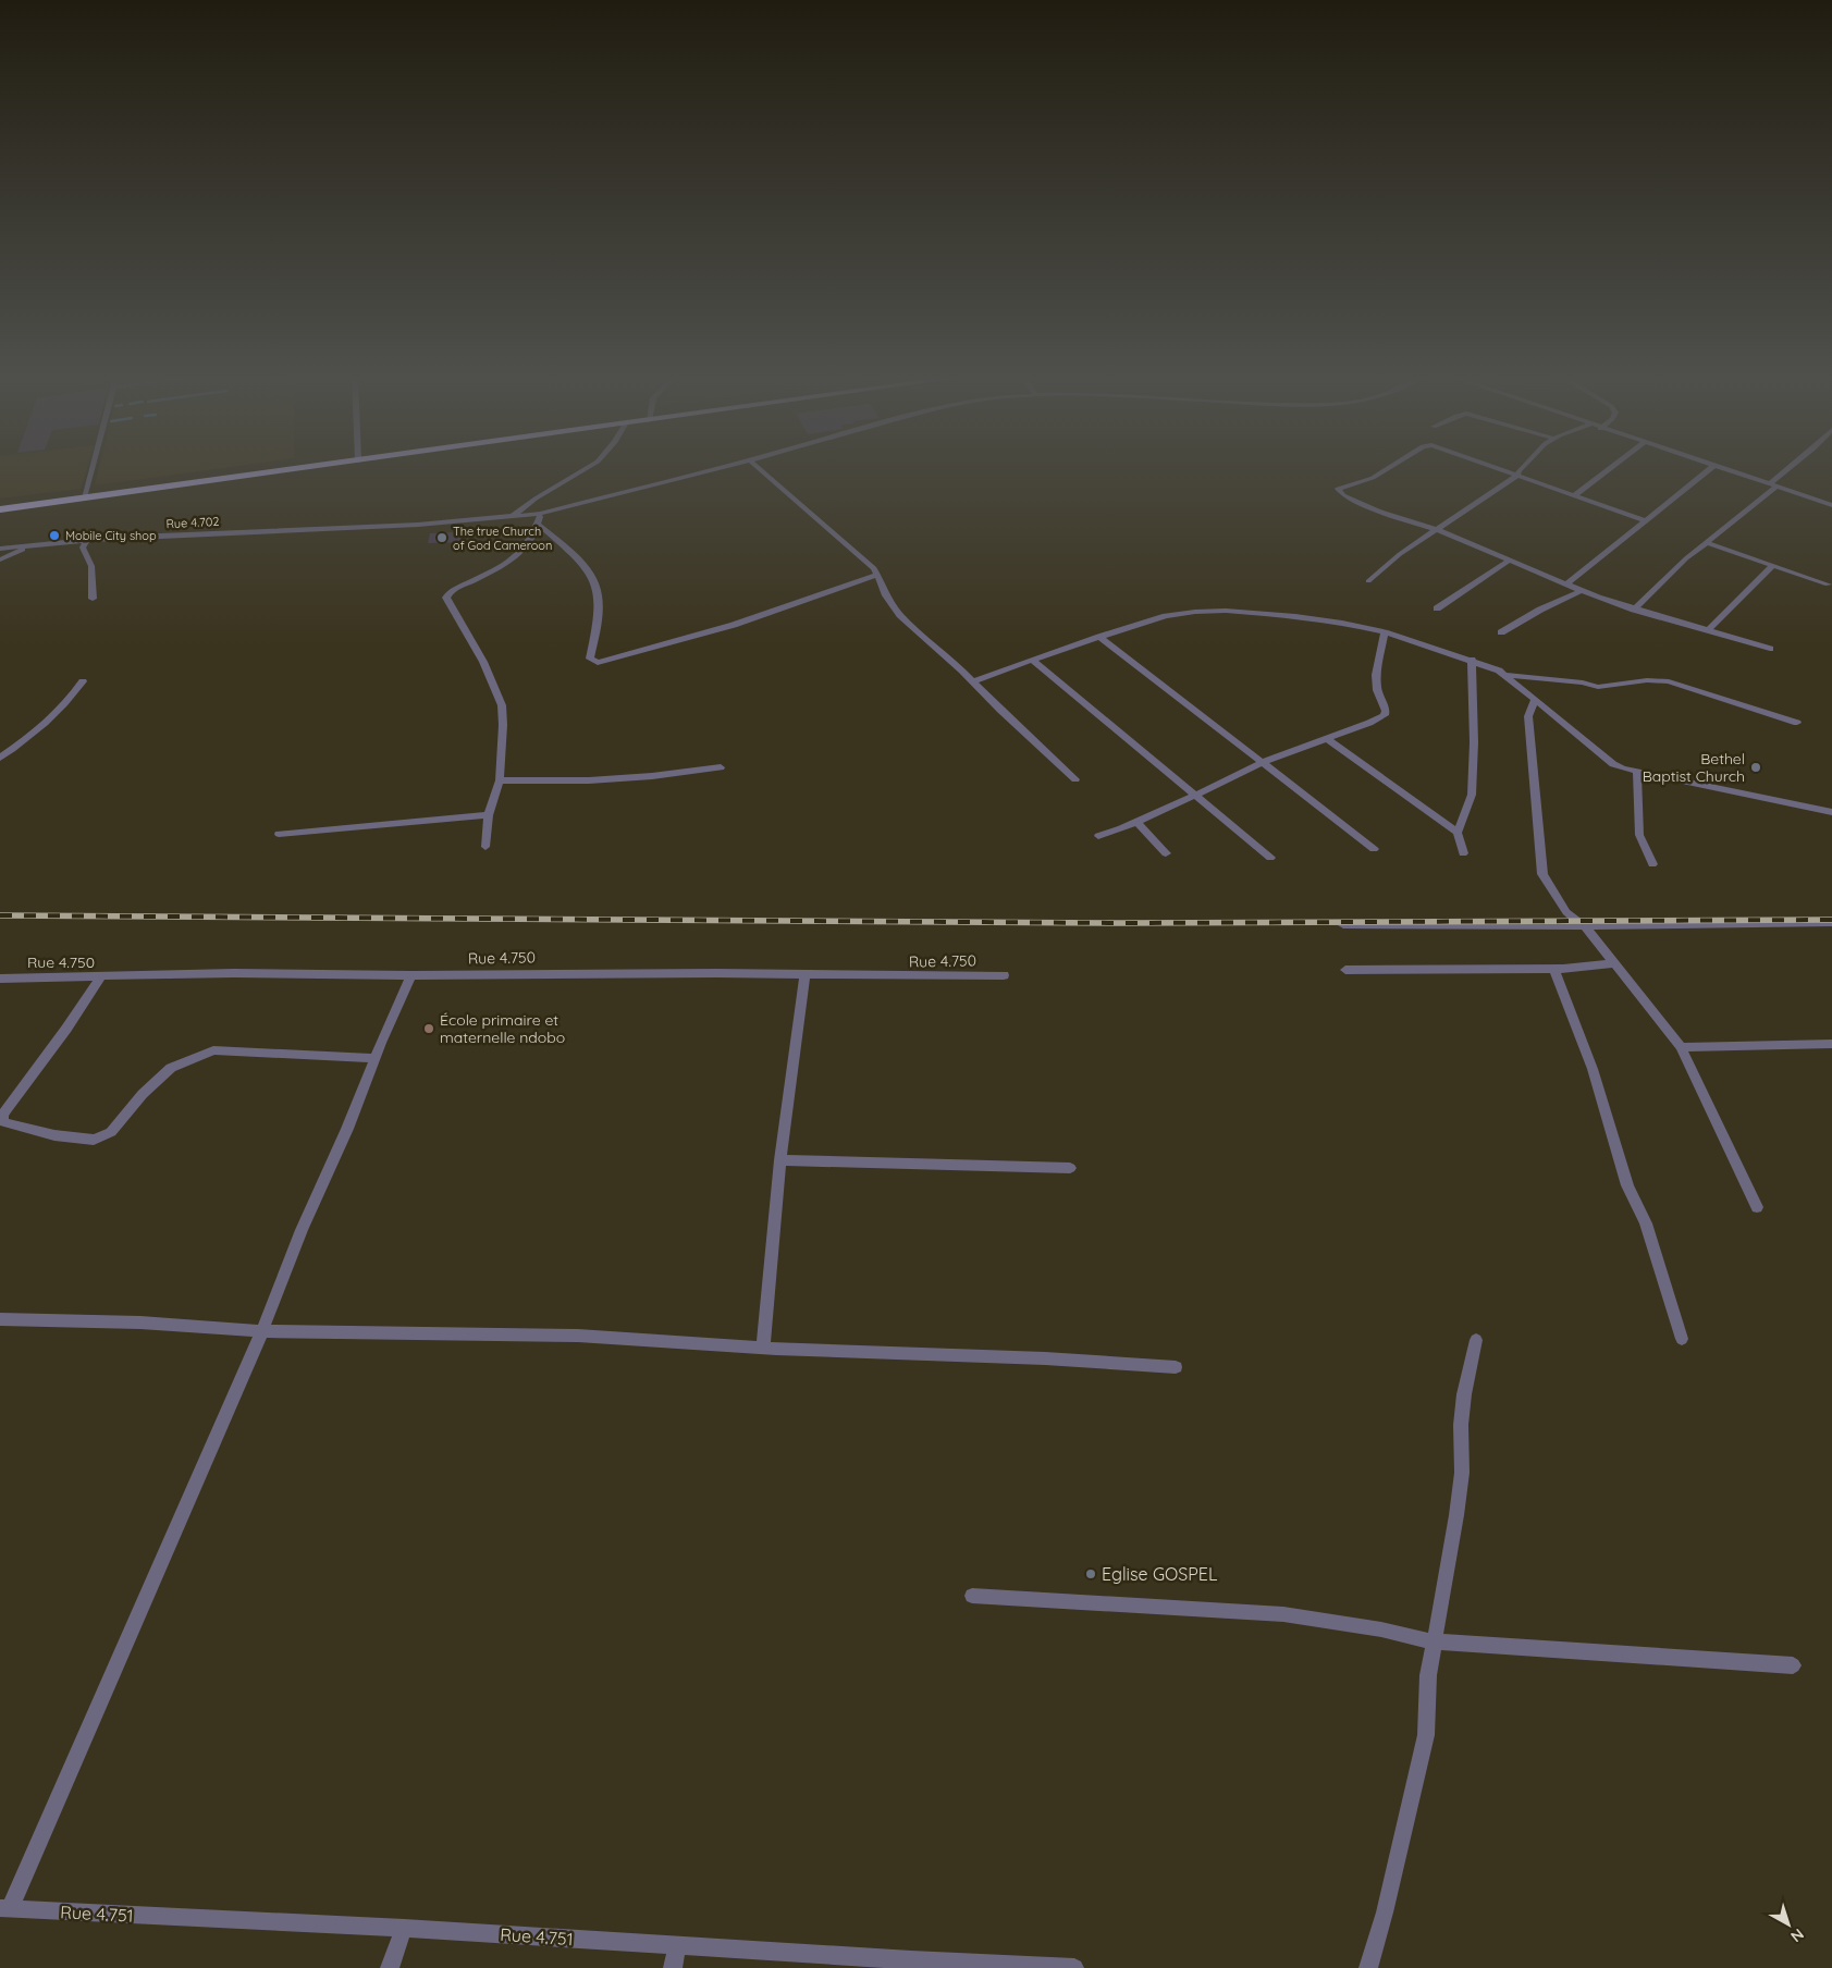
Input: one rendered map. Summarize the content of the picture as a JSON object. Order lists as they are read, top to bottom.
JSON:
{
  "streets": {
    "street": ["Rue 4.702", "Rue 4.750", "Rue 4.751"]
  },
  "places": [
    "Mobile City shop",
    "The true Church of God Cameroon",
    "Bethel Baptist Church",
    "École primaire et maternelle ndobo",
    "Eglise GOSPEL"
  ],
  "north": "bottom right"
}
